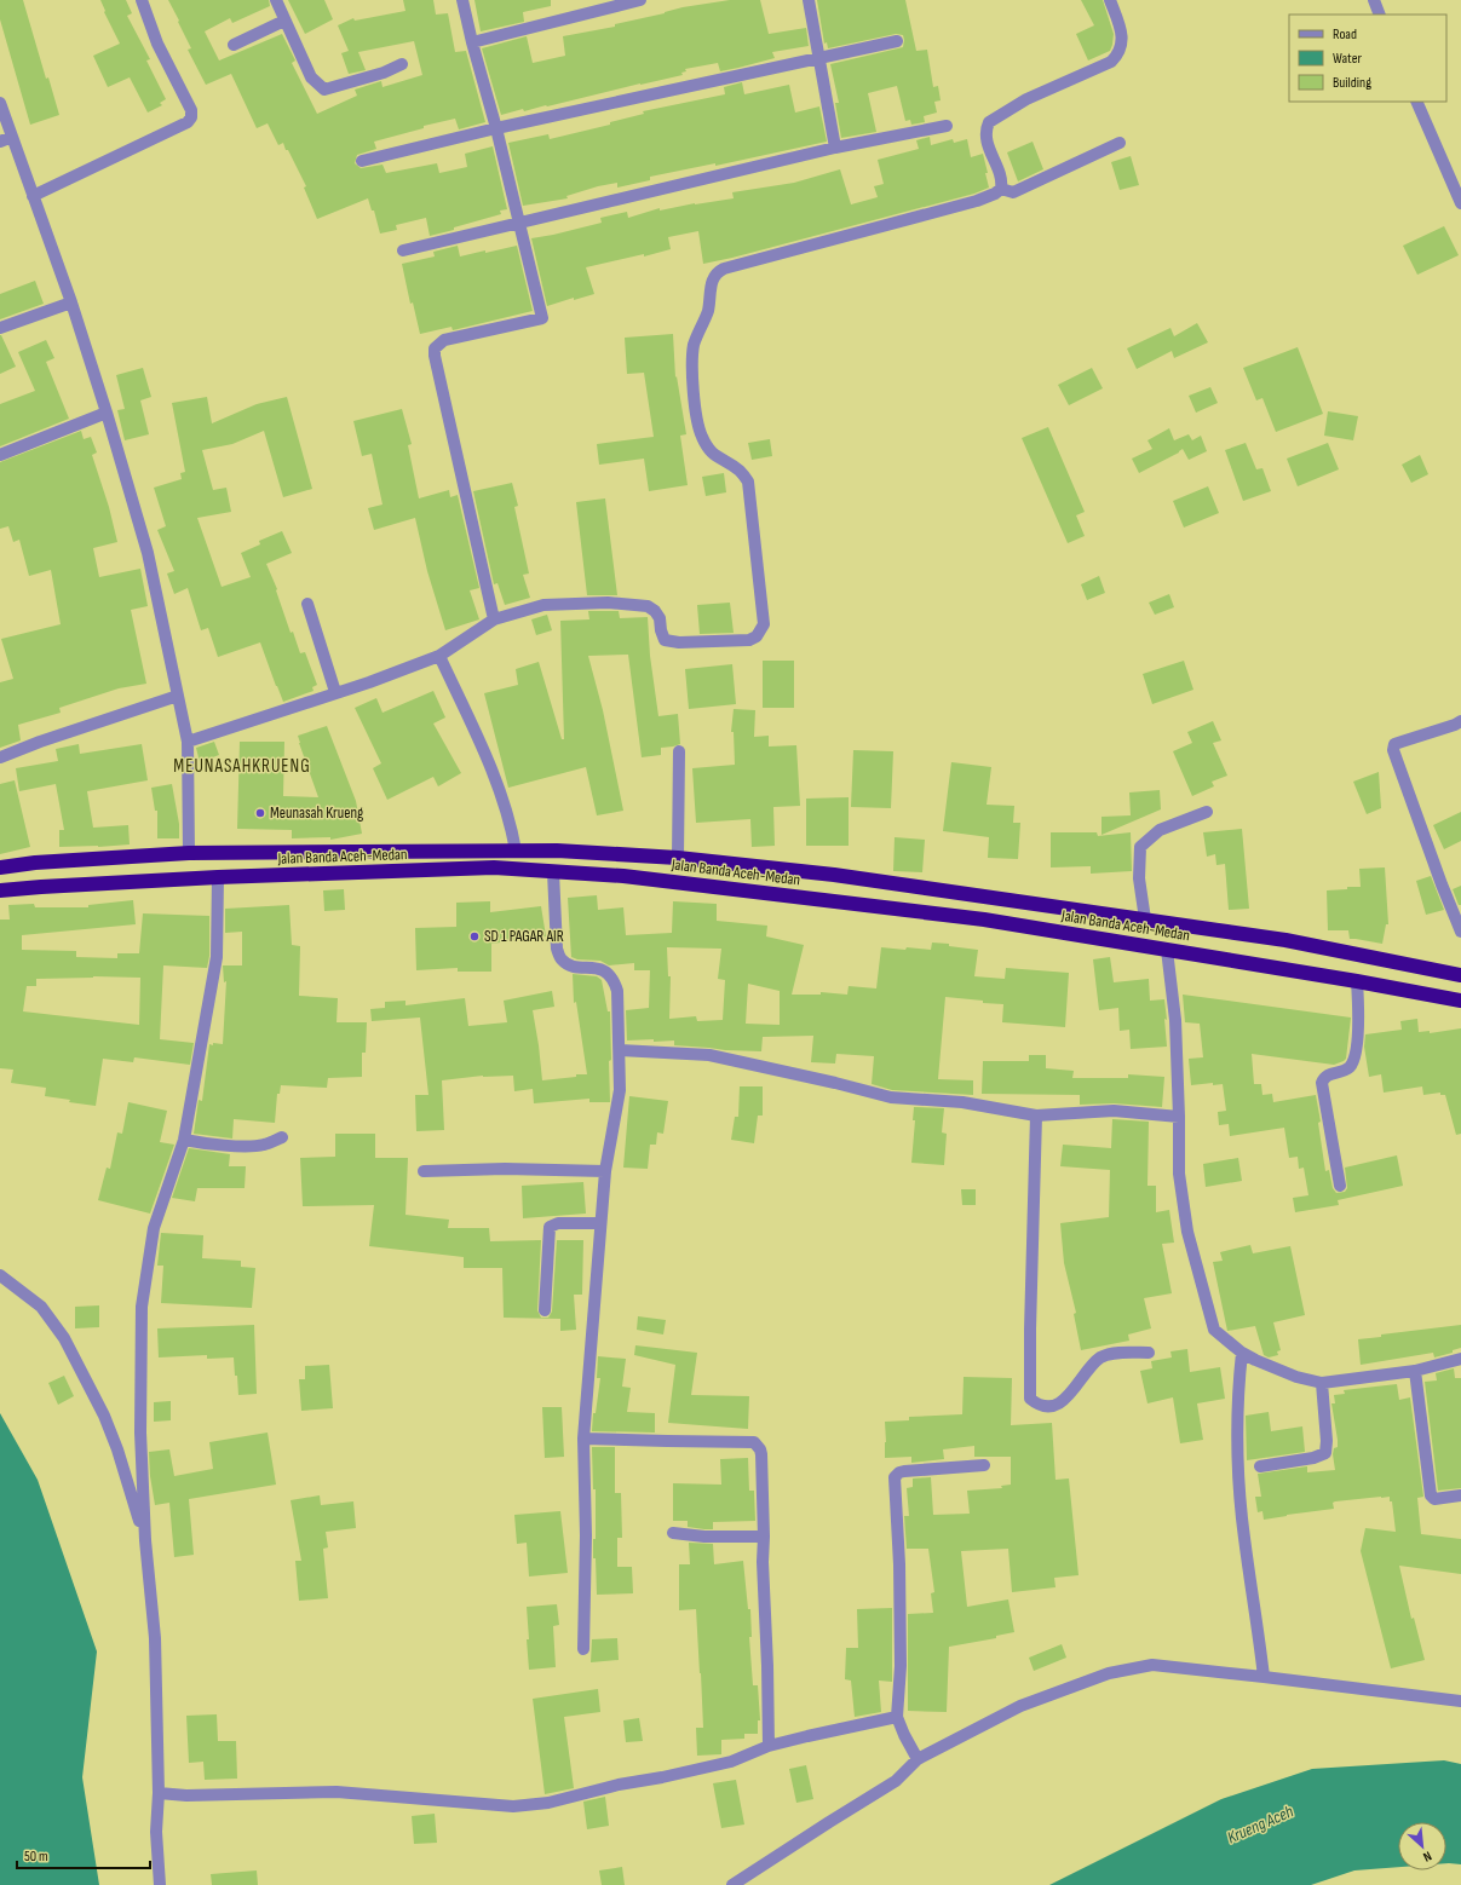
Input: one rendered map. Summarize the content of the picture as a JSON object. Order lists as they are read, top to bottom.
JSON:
{
  "streets": {
    "highway": ["Jalan Banda Aceh-Medan"]
  },
  "districts": ["MEUNASAHKRUENG"],
  "water": ["Krueng Aceh"],
  "places": ["Meunasah Krueng", "SD 1 PAGAR AIR"],
  "legend": ["Road", "Water", "Building"],
  "scale_bar": "50 m",
  "north": "bottom right"
}
